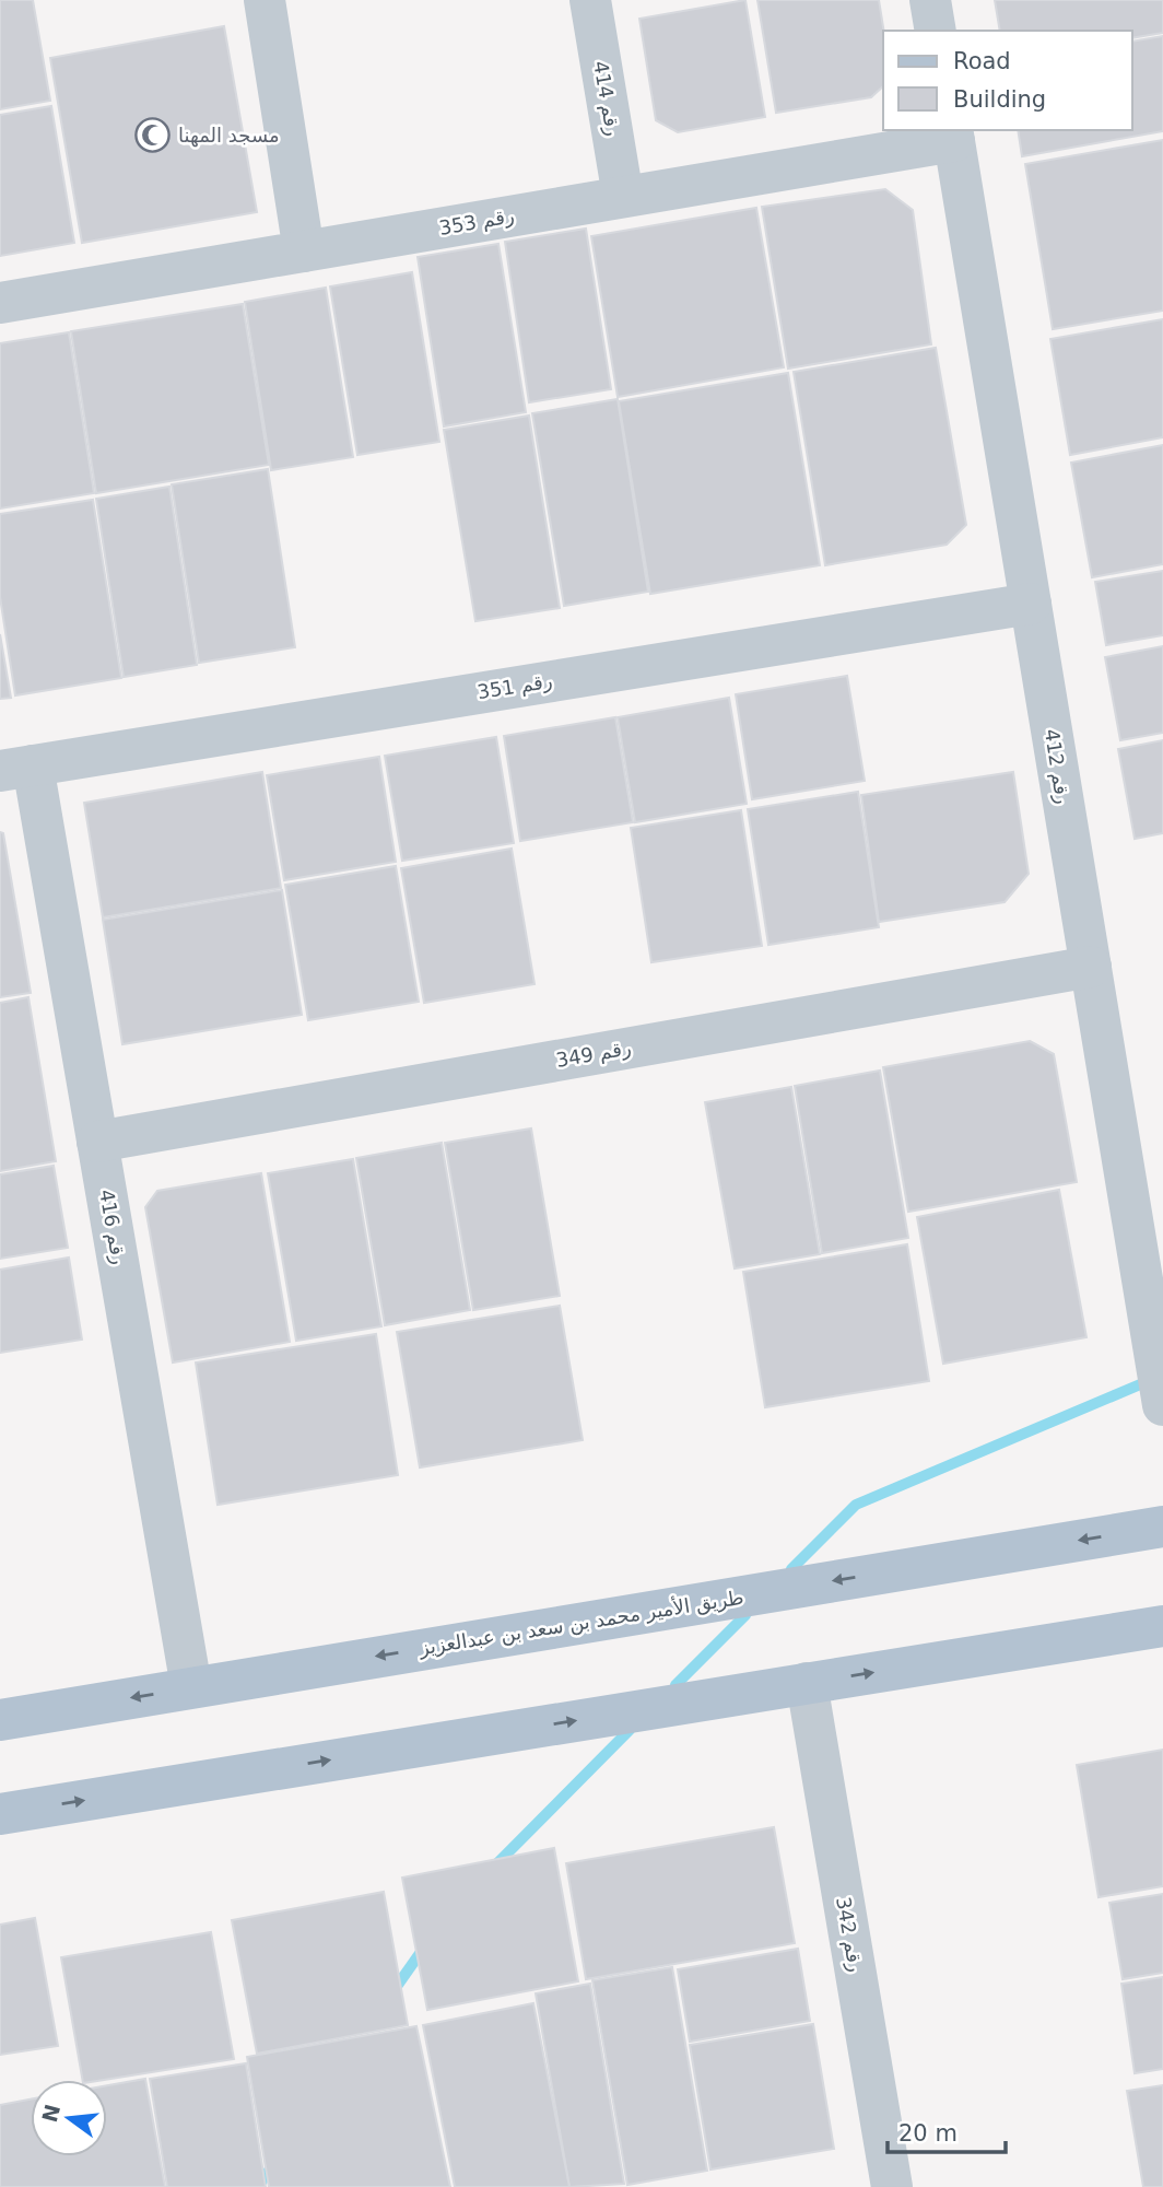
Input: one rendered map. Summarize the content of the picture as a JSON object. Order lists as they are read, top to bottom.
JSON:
{
  "streets": {
    "main road": ["طريق الأمير محمد بن سعد بن عبدالعزيز"],
    "street": [
      "رقم 414",
      "رقم 353",
      "رقم 351",
      "رقم 412",
      "رقم 349",
      "رقم 416",
      "رقم 342"
    ]
  },
  "crossings": [
    ["رقم 414", "رقم 353"],
    ["رقم 353", "رقم 412"],
    ["رقم 351", "رقم 412"],
    ["رقم 351", "رقم 416"],
    ["رقم 412", "رقم 349"],
    ["رقم 349", "رقم 416"],
    ["رقم 416", "طريق الأمير محمد بن سعد بن عبدالعزيز"]
  ],
  "places": {
    "mosque": ["مسجد المهنا"]
  },
  "legend": ["Road", "Building"],
  "scale_bar": "20 m",
  "north": "left"
}
